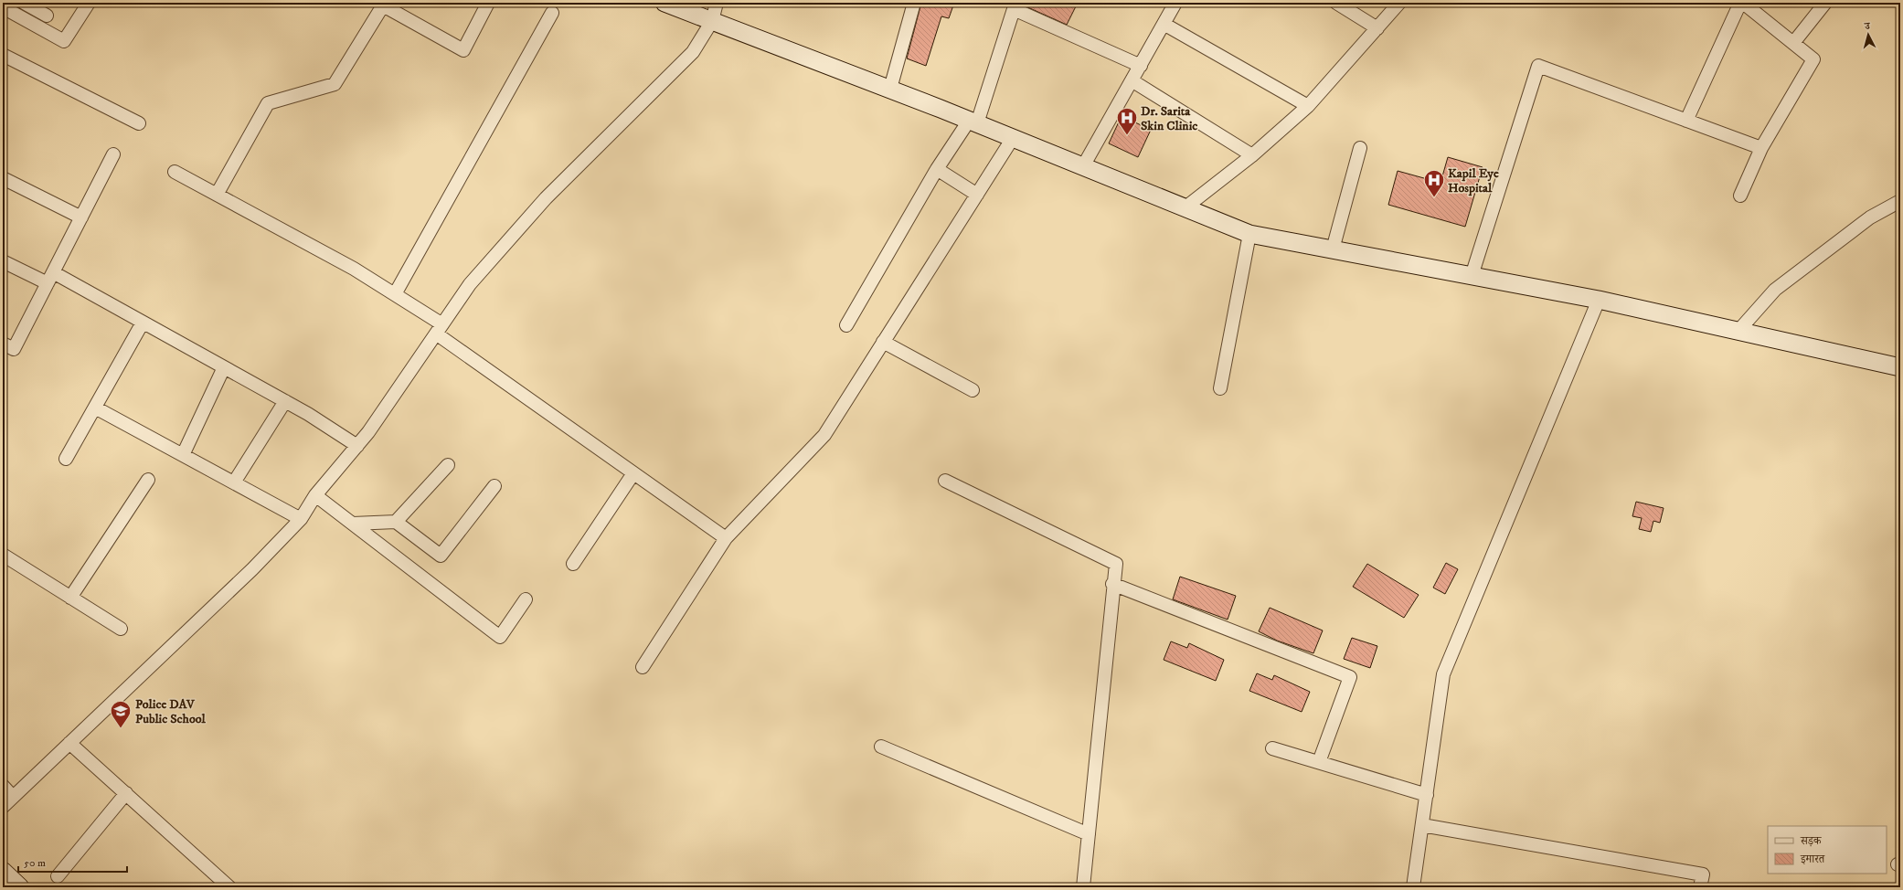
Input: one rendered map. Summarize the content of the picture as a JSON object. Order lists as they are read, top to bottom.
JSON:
{
  "places": {
    "hospital": ["Dr. Sarita Skin Clinic", "Kapil Eye Hospital"],
    "school or university": ["Police DAV Public School"]
  },
  "legend": ["सड़क", "इमारत"],
  "scale_bar": "50 m",
  "north": "top"
}
